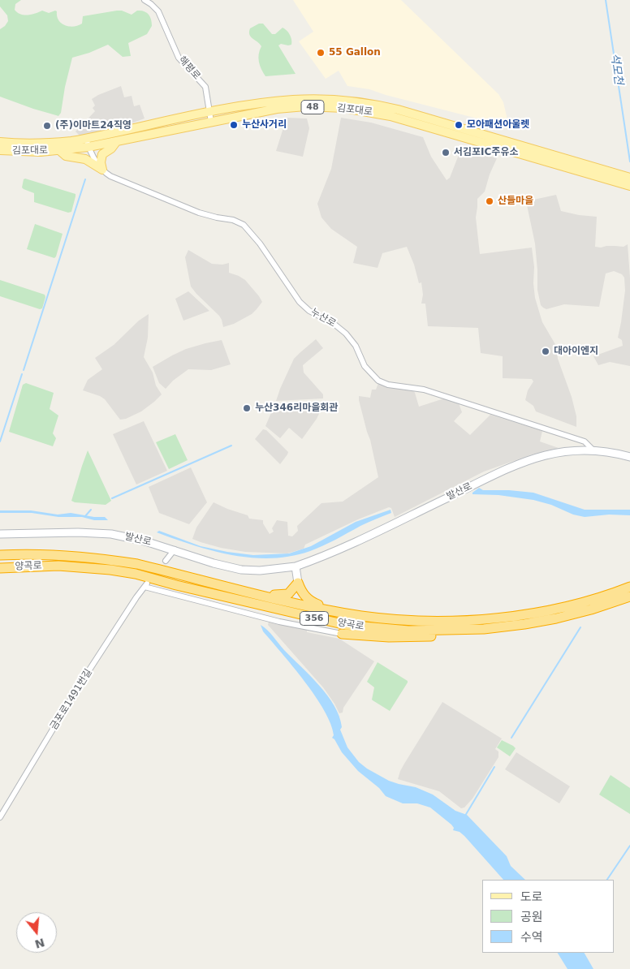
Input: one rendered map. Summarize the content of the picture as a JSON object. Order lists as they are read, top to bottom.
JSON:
{
  "streets": {
    "highway": ["양곡로", "356"],
    "main road": ["48", "김포대로"],
    "street": [
      "해평로",
      "누산로",
      "발산로",
      "금포로1491번길"
    ]
  },
  "crossings": [
    ["해평로", "김포대로"],
    ["김포대로", "누산로"],
    ["누산로", "발산로"]
  ],
  "water": ["석모천"],
  "places": [
    "55 Gallon",
    "누산사거리",
    "모아패션아울렛",
    "(주)이마트24직영",
    "서김포IC주유소",
    "산들마을",
    "대아이엔지",
    "누산346리마을회관"
  ],
  "legend": ["도로", "공원", "수역"],
  "north": "bottom"
}
